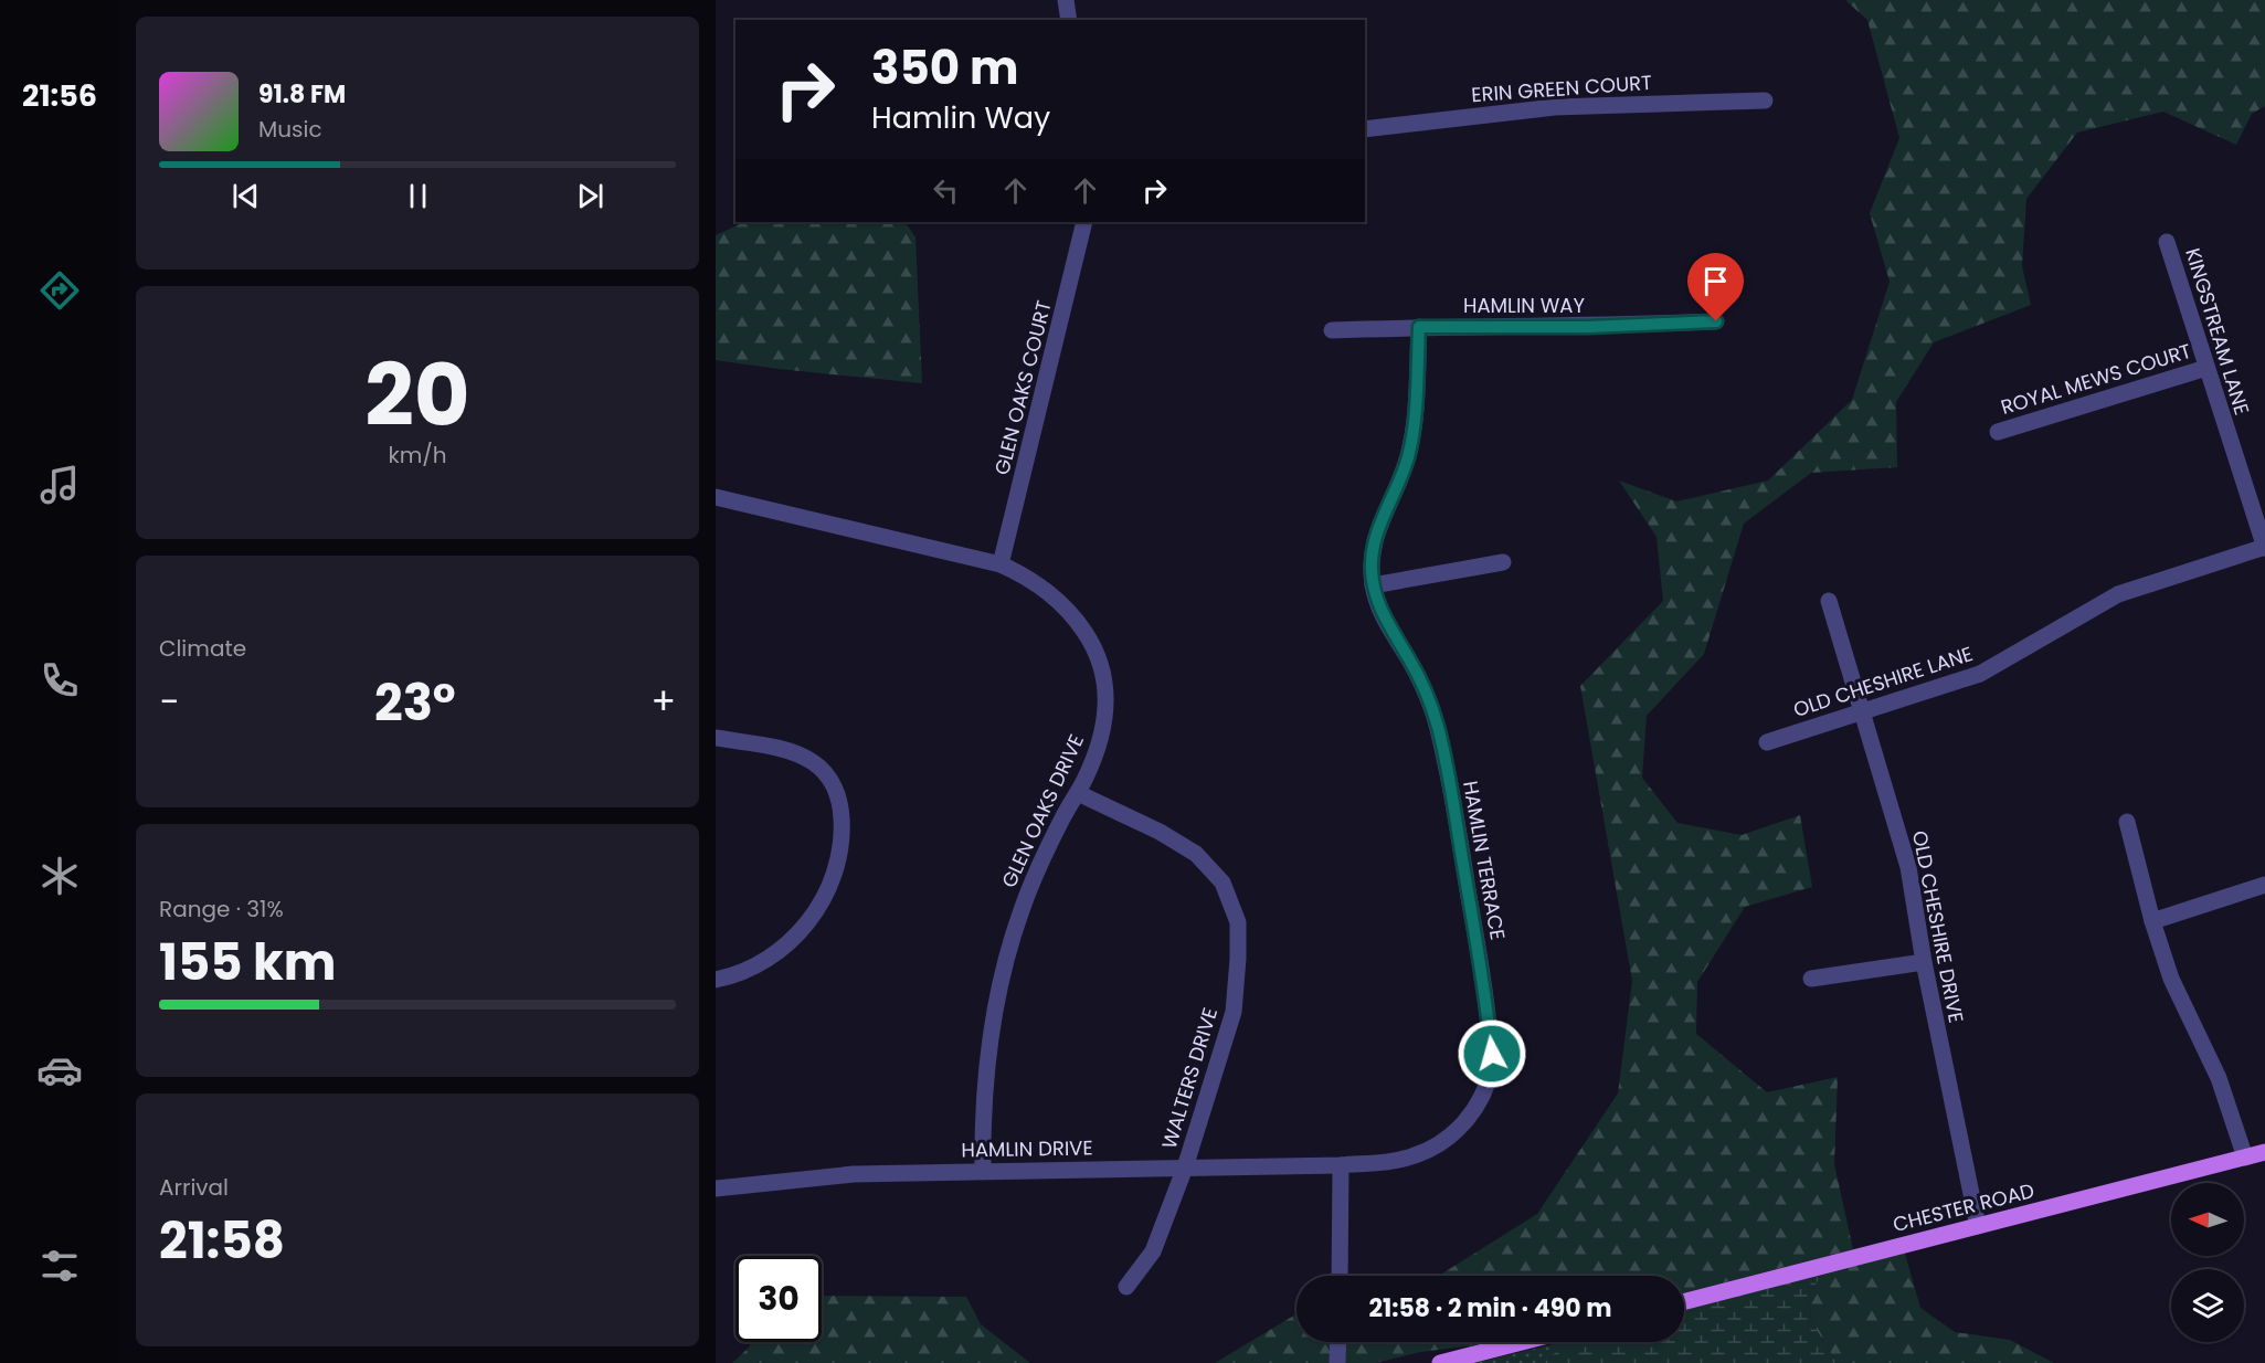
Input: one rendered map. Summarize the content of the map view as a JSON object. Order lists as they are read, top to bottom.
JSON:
{
  "streets": {
    "main road": ["CHESTER ROAD"],
    "street": [
      "ERIN GREEN COURT",
      "HAMLIN WAY",
      "KINGSTREAM LANE",
      "ROYAL MEWS COURT",
      "GLEN OAKS COURT",
      "OLD CHESHIRE LANE",
      "GLEN OAKS DRIVE",
      "HAMLIN TERRACE",
      "OLD CHESHIRE DRIVE",
      "WALTERS DRIVE",
      "HAMLIN DRIVE"
    ]
  },
  "crossings": [
    ["HAMLIN WAY", "HAMLIN TERRACE"],
    ["KINGSTREAM LANE", "ROYAL MEWS COURT"],
    ["KINGSTREAM LANE", "OLD CHESHIRE LANE"],
    ["GLEN OAKS COURT", "GLEN OAKS DRIVE"],
    ["OLD CHESHIRE LANE", "OLD CHESHIRE DRIVE"],
    ["GLEN OAKS DRIVE", "WALTERS DRIVE"],
    ["GLEN OAKS DRIVE", "HAMLIN DRIVE"],
    ["HAMLIN TERRACE", "HAMLIN DRIVE"],
    ["OLD CHESHIRE DRIVE", "CHESTER ROAD"],
    ["WALTERS DRIVE", "HAMLIN DRIVE"]
  ],
  "north": "left",
  "page": {
    "tabs": "21:56",
    "turn": ["350 m", "Hamlin Way"],
    "song": ["91.8 FM", "Music"],
    "tile": [
      ["20", "km/h"],
      "Climate",
      ["Range · 31%", "155 km"],
      ["Arrival", "21:58"]
    ],
    "heat": ["−", "23°", "+"],
    "limit": "30",
    "trip": "21:58 · 2 min · 490 m"
  }
}
